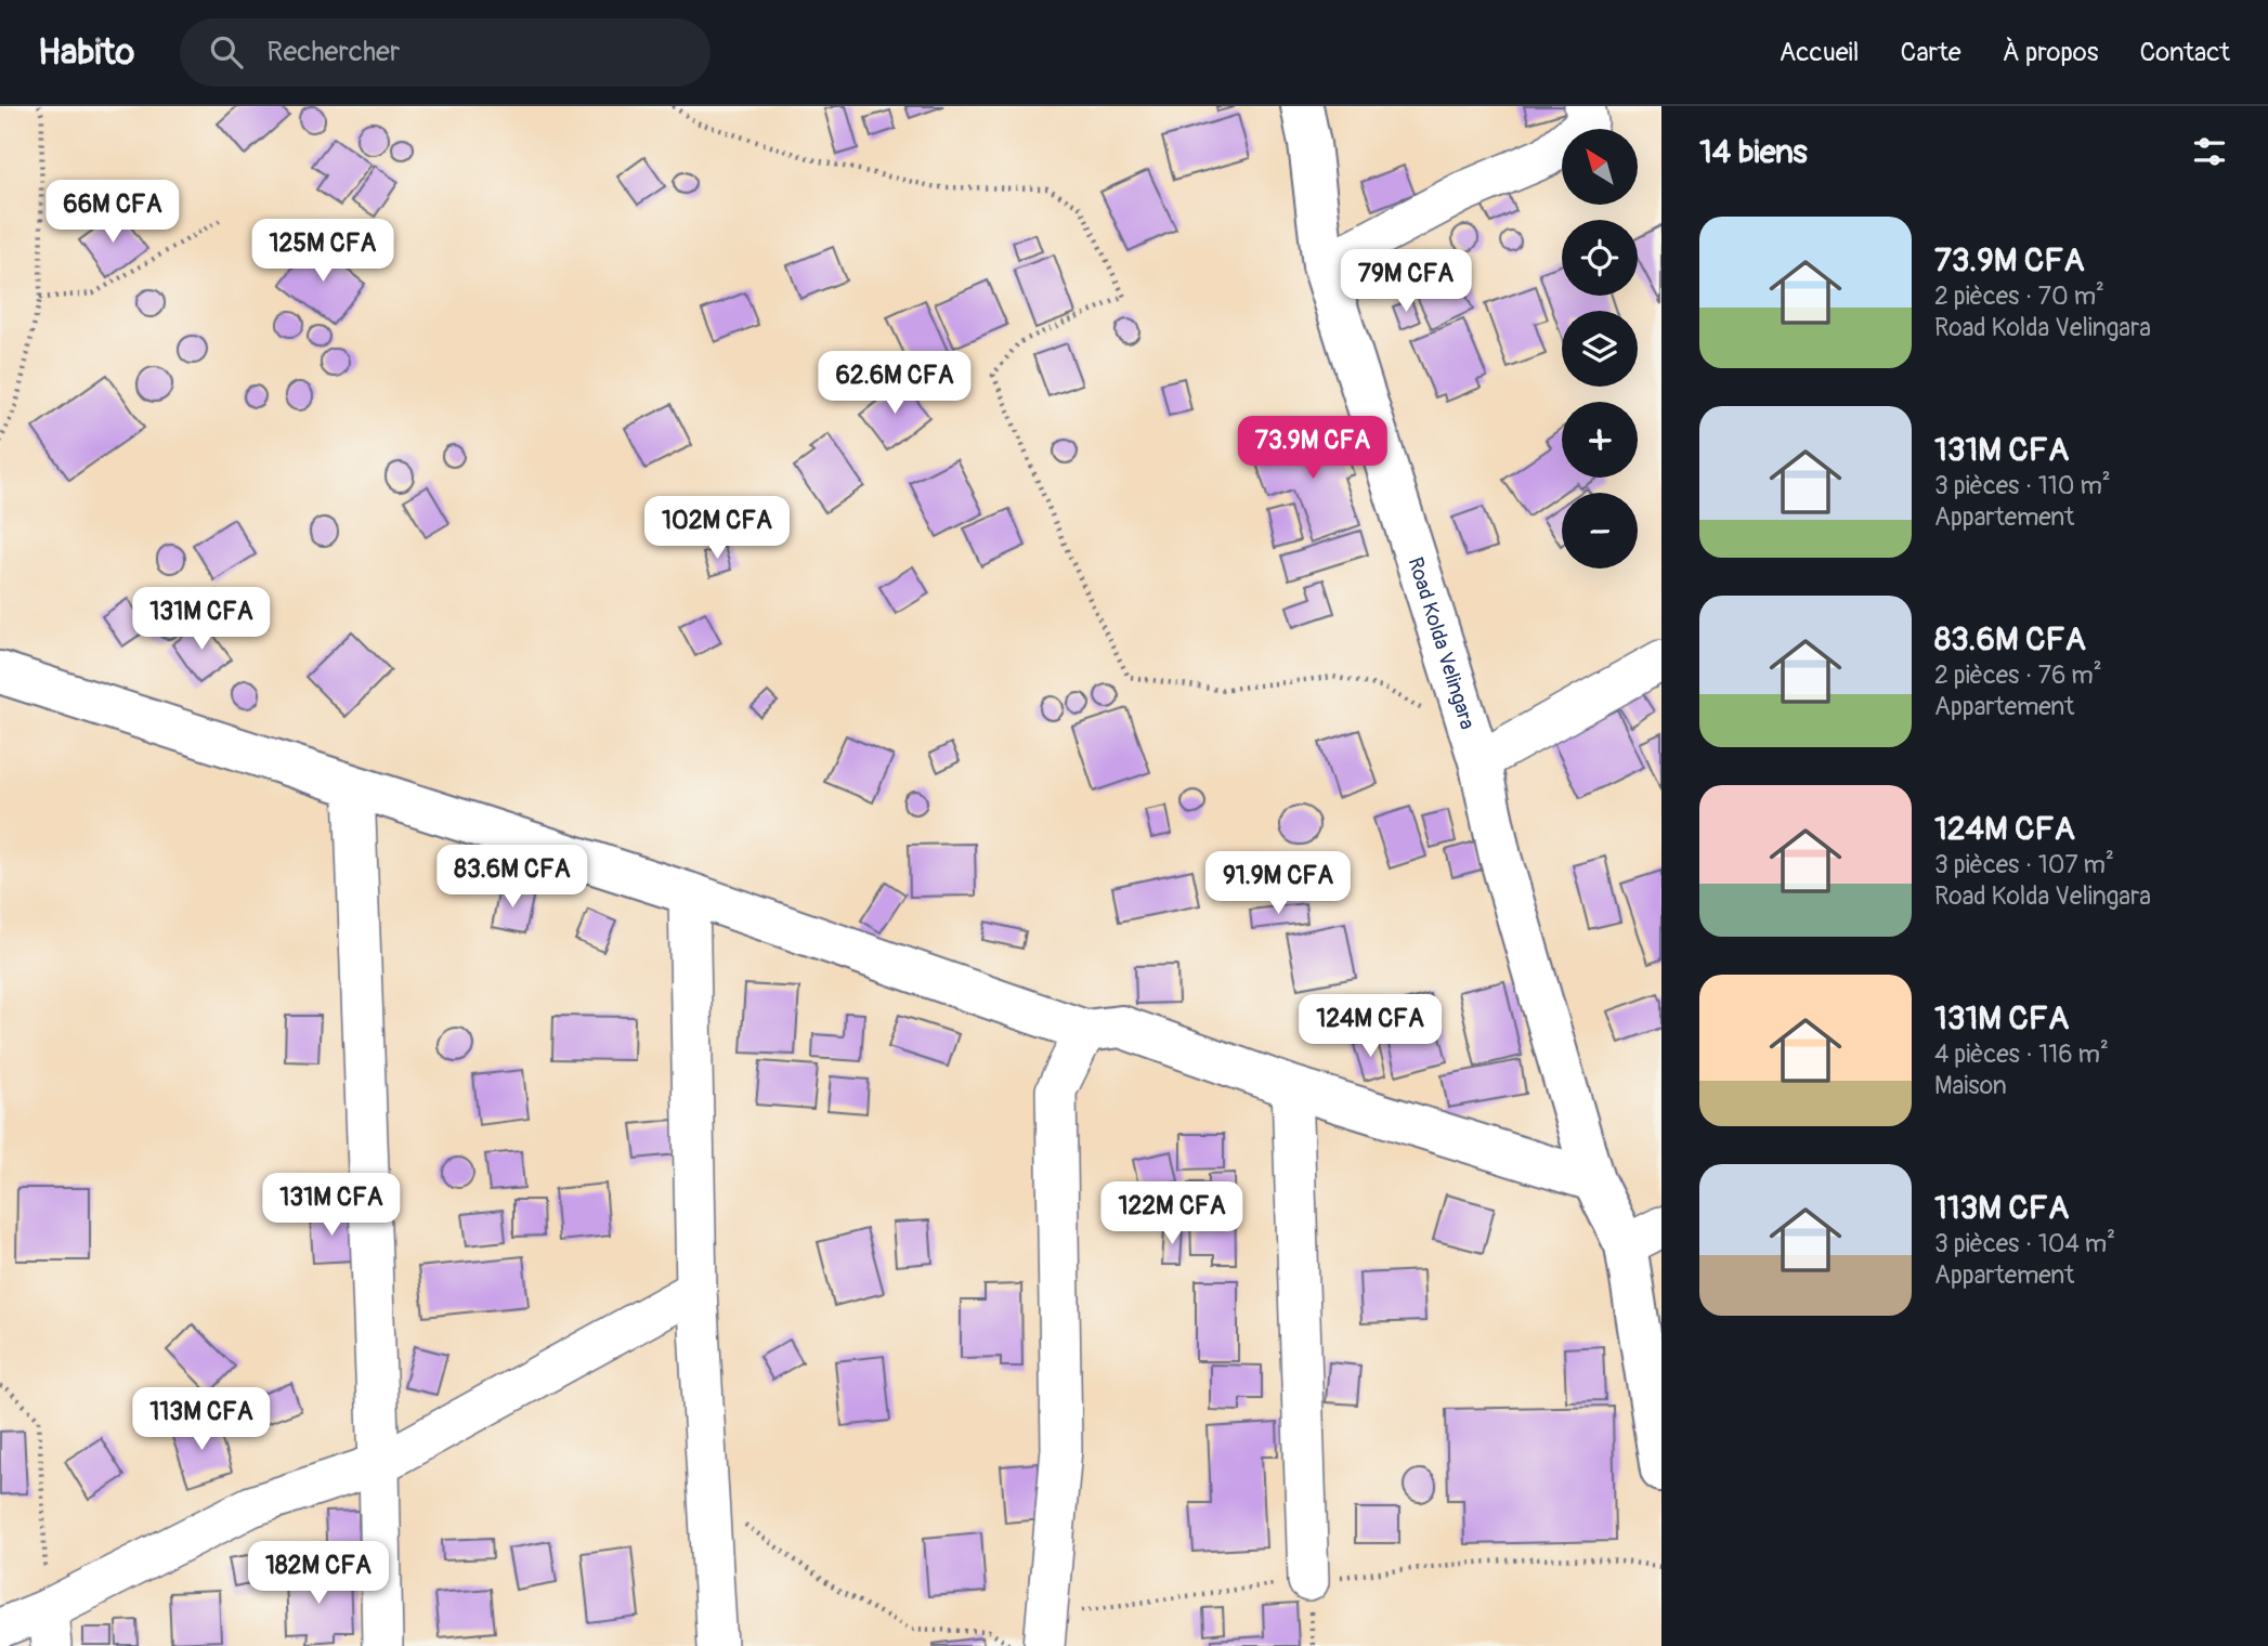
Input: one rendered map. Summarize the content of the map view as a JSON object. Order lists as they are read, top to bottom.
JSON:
{
  "streets": {
    "main road": ["Road Kolda Velingara"]
  },
  "north": "top left",
  "page": {
    "header": "Habito",
    "search": "Rechercher",
    "nav": [
      "Accueil",
      "Carte",
      "À propos",
      "Contact"
    ],
    "heading": "14 biens",
    "map_buttons": ["+", "−"],
    "price": [
      "66M CFA",
      "125M CFA",
      "79M CFA",
      "62.6M CFA",
      "73.9M CFA",
      "102M CFA",
      "131M CFA",
      "83.6M CFA",
      "91.9M CFA",
      "124M CFA",
      "131M CFA",
      "122M CFA",
      "113M CFA",
      "182M CFA"
    ],
    "list": [
      {
        "name": "73.9M CFA",
        "note": "2 pièces · 70 m² · Road Kolda Velingara"
      },
      {
        "name": "131M CFA",
        "note": "3 pièces · 110 m² · Appartement"
      },
      {
        "name": "83.6M CFA",
        "note": "2 pièces · 76 m² · Appartement"
      },
      {
        "name": "124M CFA",
        "note": "3 pièces · 107 m² · Road Kolda Velingara"
      },
      {
        "name": "131M CFA",
        "note": "4 pièces · 116 m² · Maison"
      },
      {
        "name": "113M CFA",
        "note": "3 pièces · 104 m² · Appartement"
      }
    ]
  }
}
